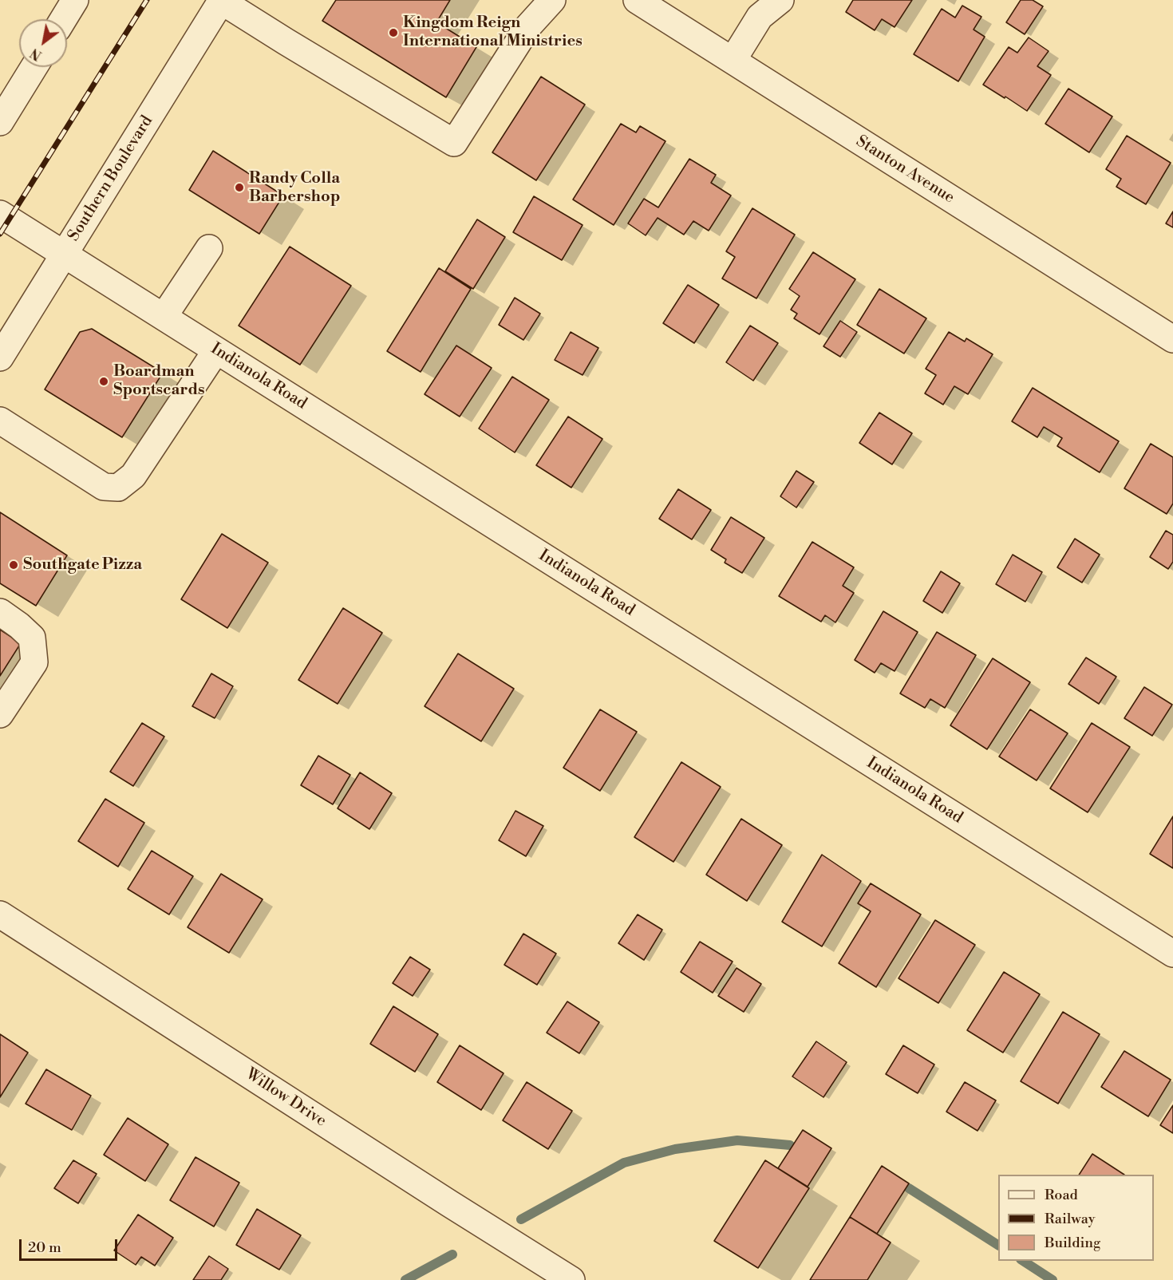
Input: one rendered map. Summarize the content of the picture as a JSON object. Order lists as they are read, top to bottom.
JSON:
{
  "streets": {
    "street": [
      "Stanton Avenue",
      "Southern Boulevard",
      "Indianola Road",
      "Willow Drive"
    ]
  },
  "crossings": [
    ["Southern Boulevard", "Indianola Road"]
  ],
  "places": [
    "Kingdom Reign International Ministries",
    "Randy Colla Barbershop",
    "Boardman Sportscards",
    "Southgate Pizza"
  ],
  "legend": ["Road", "Railway", "Building"],
  "scale_bar": "20 m",
  "north": "bottom left"
}
